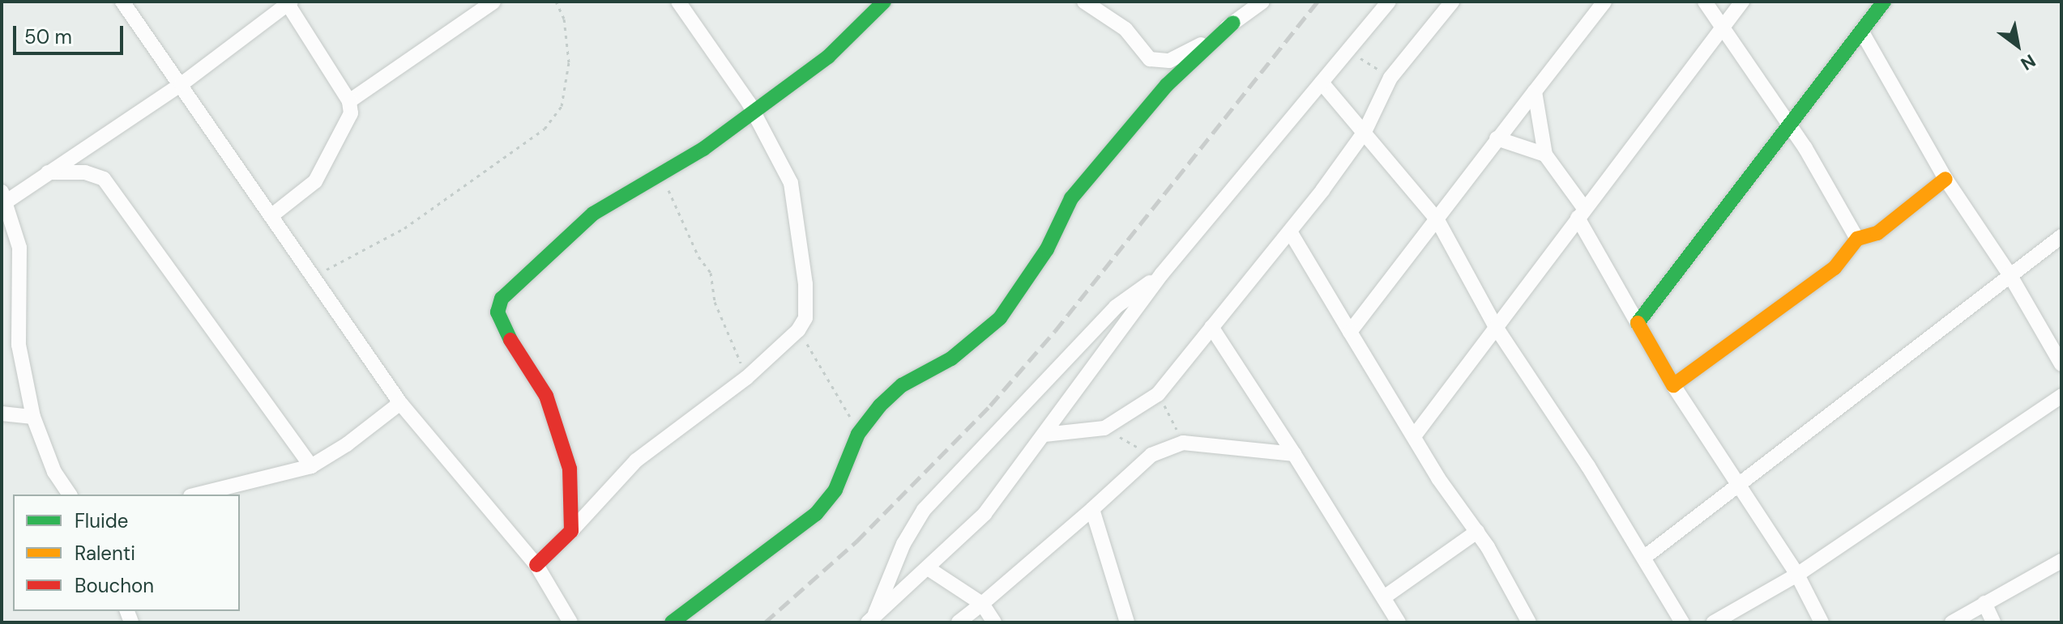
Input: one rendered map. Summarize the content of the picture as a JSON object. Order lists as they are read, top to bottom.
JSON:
{
  "legend": ["Fluide", "Ralenti", "Bouchon"],
  "scale_bar": "50 m",
  "north": "bottom right"
}
